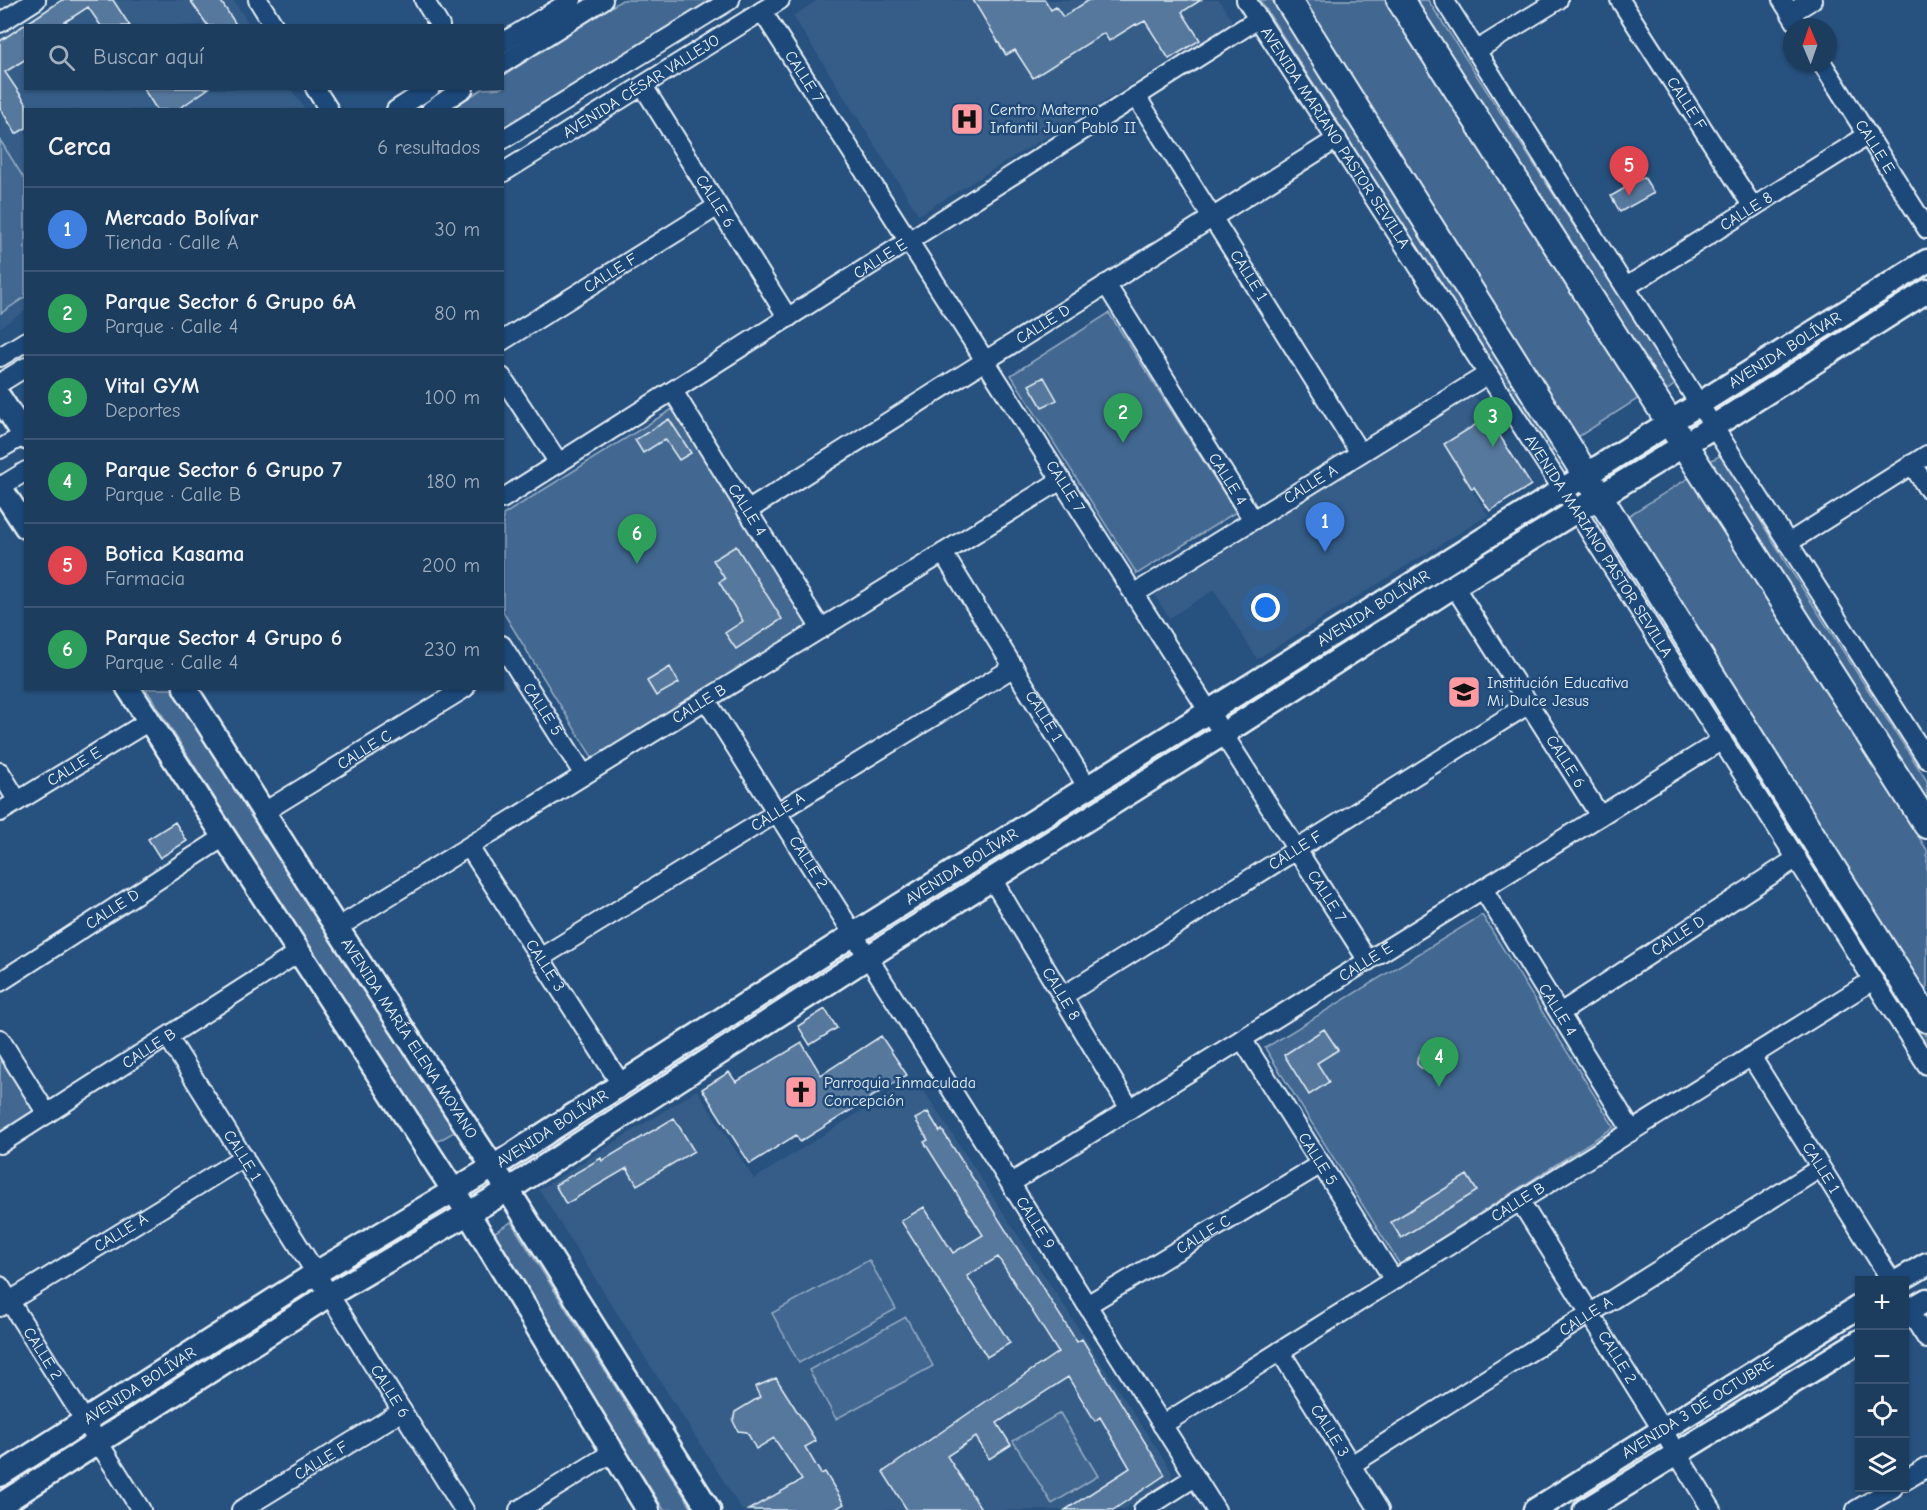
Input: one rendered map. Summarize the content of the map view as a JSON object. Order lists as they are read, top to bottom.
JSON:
{
  "streets": {
    "main road": ["AVENIDA MARIANO PASTOR SEVILLA"],
    "street": [
      "CALLE 7",
      "AVENIDA CÉSAR VALLEJO",
      "CALLE F",
      "CALLE E",
      "CALLE 6",
      "CALLE 8",
      "CALLE 1",
      "CALLE D",
      "AVENIDA BOLÍVAR",
      "CALLE 4",
      "CALLE A",
      "CALLE B",
      "CALLE 5",
      "CALLE C",
      "CALLE 2",
      "CALLE 3",
      "AVENIDA MARÍA ELENA MOYANO",
      "CALLE 9",
      "AVENIDA 3 DE OCTUBRE"
    ]
  },
  "crossings": [
    ["CALLE 7", "AVENIDA CÉSAR VALLEJO"],
    ["CALLE 7", "CALLE F"],
    ["CALLE 7", "CALLE E"],
    ["CALLE 7", "CALLE D"],
    ["CALLE 7", "AVENIDA BOLÍVAR"],
    ["CALLE 7", "CALLE A"],
    ["CALLE 7", "CALLE B"],
    ["AVENIDA CÉSAR VALLEJO", "CALLE 6"],
    ["CALLE F", "CALLE 6"],
    ["CALLE F", "CALLE 8"],
    ["AVENIDA MARIANO PASTOR SEVILLA", "CALLE E"],
    ["AVENIDA MARIANO PASTOR SEVILLA", "CALLE D"],
    ["AVENIDA MARIANO PASTOR SEVILLA", "AVENIDA BOLÍVAR"],
    ["AVENIDA MARIANO PASTOR SEVILLA", "CALLE A"],
    ["AVENIDA MARIANO PASTOR SEVILLA", "CALLE B"],
    ["CALLE E", "CALLE 6"],
    ["CALLE E", "CALLE 8"],
    ["CALLE E", "CALLE 1"],
    ["CALLE E", "CALLE 4"],
    ["CALLE E", "CALLE 5"],
    ["CALLE E", "CALLE 9"],
    ["CALLE 6", "CALLE 1"],
    ["CALLE 6", "AVENIDA BOLÍVAR"],
    ["CALLE 8", "AVENIDA BOLÍVAR"],
    ["CALLE 1", "CALLE D"],
    ["CALLE 1", "AVENIDA BOLÍVAR"],
    ["CALLE 1", "CALLE A"],
    ["CALLE 1", "CALLE B"],
    ["CALLE D", "CALLE 4"],
    ["AVENIDA BOLÍVAR", "CALLE 2"],
    ["AVENIDA BOLÍVAR", "CALLE 3"],
    ["AVENIDA BOLÍVAR", "AVENIDA MARÍA ELENA MOYANO"],
    ["AVENIDA BOLÍVAR", "CALLE 9"],
    ["CALLE 4", "CALLE A"],
    ["CALLE 4", "CALLE B"],
    ["CALLE A", "CALLE 2"],
    ["CALLE A", "CALLE 3"],
    ["CALLE B", "CALLE 5"],
    ["CALLE B", "CALLE 2"],
    ["CALLE B", "CALLE 3"],
    ["CALLE B", "AVENIDA MARÍA ELENA MOYANO"],
    ["CALLE B", "CALLE 9"],
    ["CALLE 5", "CALLE C"],
    ["CALLE C", "AVENIDA MARÍA ELENA MOYANO"],
    ["CALLE C", "CALLE 9"],
    ["CALLE 2", "CALLE 9"],
    ["CALLE 2", "AVENIDA 3 DE OCTUBRE"]
  ],
  "places": {
    "hospital": ["Centro Materno Infantil Juan Pablo II"],
    "school or university": ["Institución Educativa Mi Dulce Jesus"],
    "church": ["Parroquia Inmaculada Concepción"]
  },
  "north": "top",
  "page": {
    "search": "Buscar aquí",
    "heading": ["Cerca", "6 resultados"],
    "pins": [
      "5",
      "2",
      "3",
      "1",
      "6",
      "4"
    ],
    "list": [
      {
        "mark": "1",
        "name": "Mercado Bolívar",
        "note": "Tienda · Calle A",
        "value": "30 m"
      },
      {
        "mark": "2",
        "name": "Parque Sector 6 Grupo 6A",
        "note": "Parque · Calle 4",
        "value": "80 m"
      },
      {
        "mark": "3",
        "name": "Vital GYM",
        "note": "Deportes",
        "value": "100 m"
      },
      {
        "mark": "4",
        "name": "Parque Sector 6 Grupo 7",
        "note": "Parque · Calle B",
        "value": "180 m"
      },
      {
        "mark": "5",
        "name": "Botica Kasama",
        "note": "Farmacia",
        "value": "200 m"
      },
      {
        "mark": "6",
        "name": "Parque Sector 4 Grupo 6",
        "note": "Parque · Calle 4",
        "value": "230 m"
      }
    ],
    "map_buttons": ["+", "−"]
  }
}
